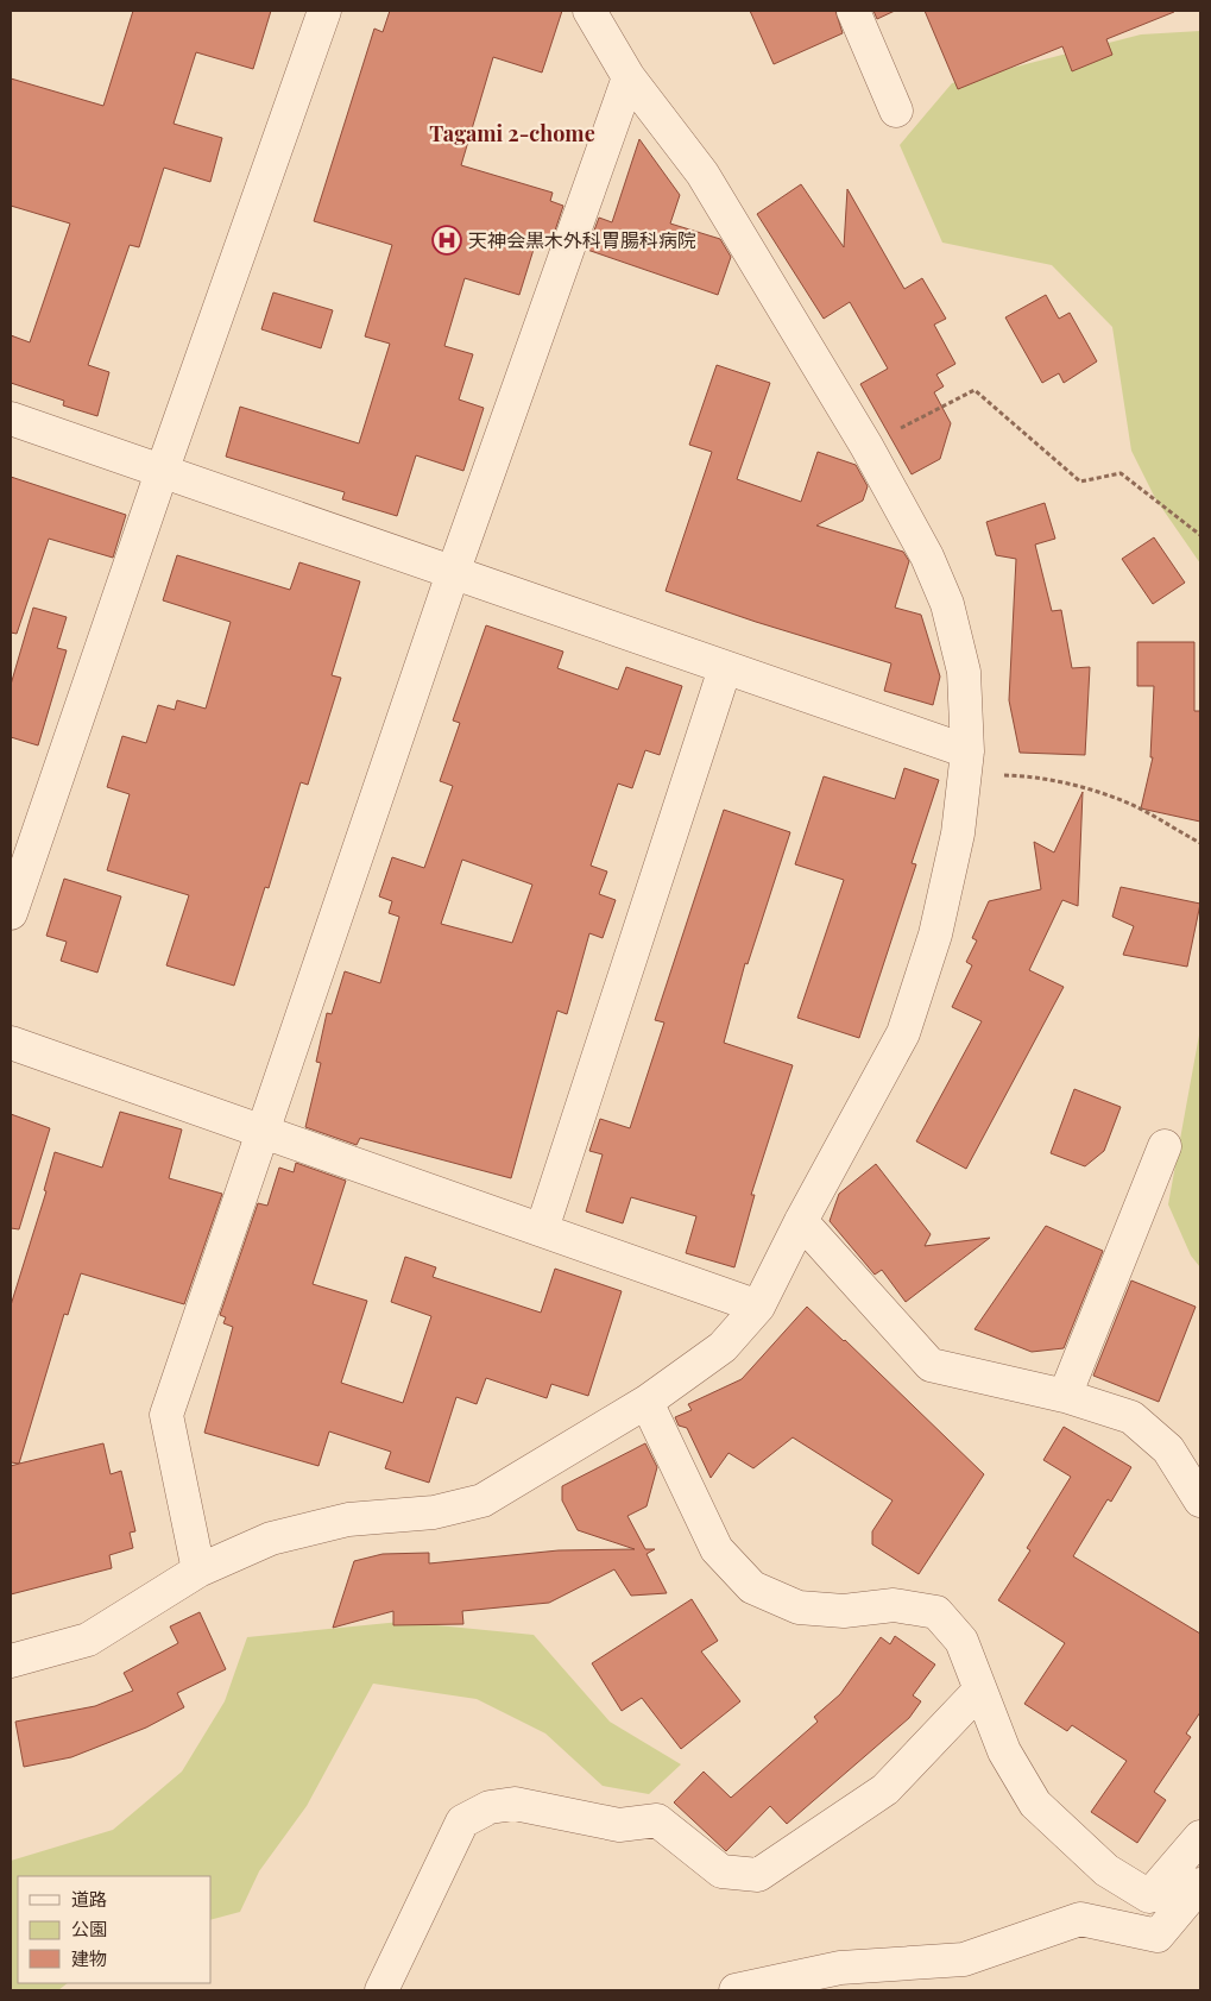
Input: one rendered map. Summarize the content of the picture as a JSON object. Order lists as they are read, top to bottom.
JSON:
{
  "districts": ["Tagami 2-chome"],
  "places": {
    "hospital": ["天神会黒木外科胃腸科病院"]
  },
  "legend": ["道路", "公園", "建物"]
}
